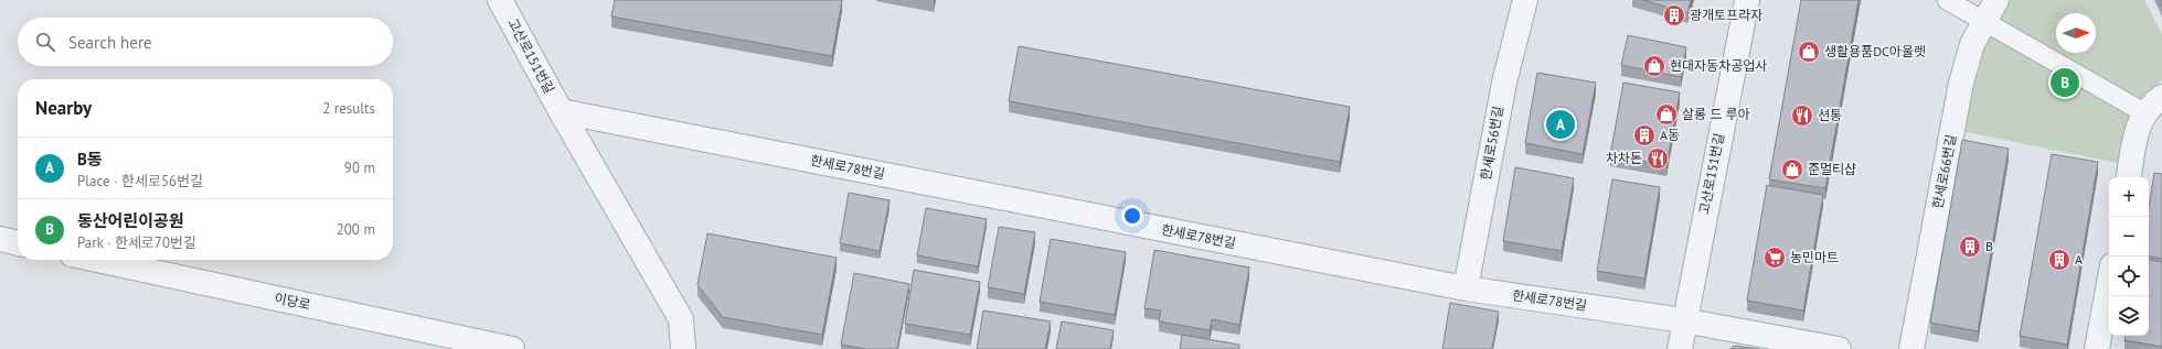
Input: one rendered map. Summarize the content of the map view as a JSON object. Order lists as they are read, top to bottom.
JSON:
{
  "streets": {
    "street": [
      "고산로151번길",
      "한세로56번길",
      "한세로78번길",
      "한세로66번길",
      "이당로"
    ]
  },
  "crossings": [
    ["고산로151번길", "한세로78번길"],
    ["한세로56번길", "한세로78번길"]
  ],
  "places": {
    "building": [
      "광개토프라자",
      "A동",
      "B",
      "A"
    ],
    "shop": [
      "생활용품DC아울렛",
      "현대자동차공업사",
      "살롱 드 루아",
      "준멀티샵"
    ],
    "restaurant": ["션통", "차차돈"],
    "supermarket": ["농민마트"]
  },
  "north": "right",
  "page": {
    "search": "Search here",
    "pins": ["B", "A"],
    "heading": ["Nearby", "2 results"],
    "list": [
      {
        "mark": "A",
        "name": "B동",
        "note": "Place · 한세로56번길",
        "value": "90 m"
      },
      {
        "mark": "B",
        "name": "동산어린이공원",
        "note": "Park · 한세로70번길",
        "value": "200 m"
      }
    ],
    "map_buttons": ["+", "−"]
  }
}
